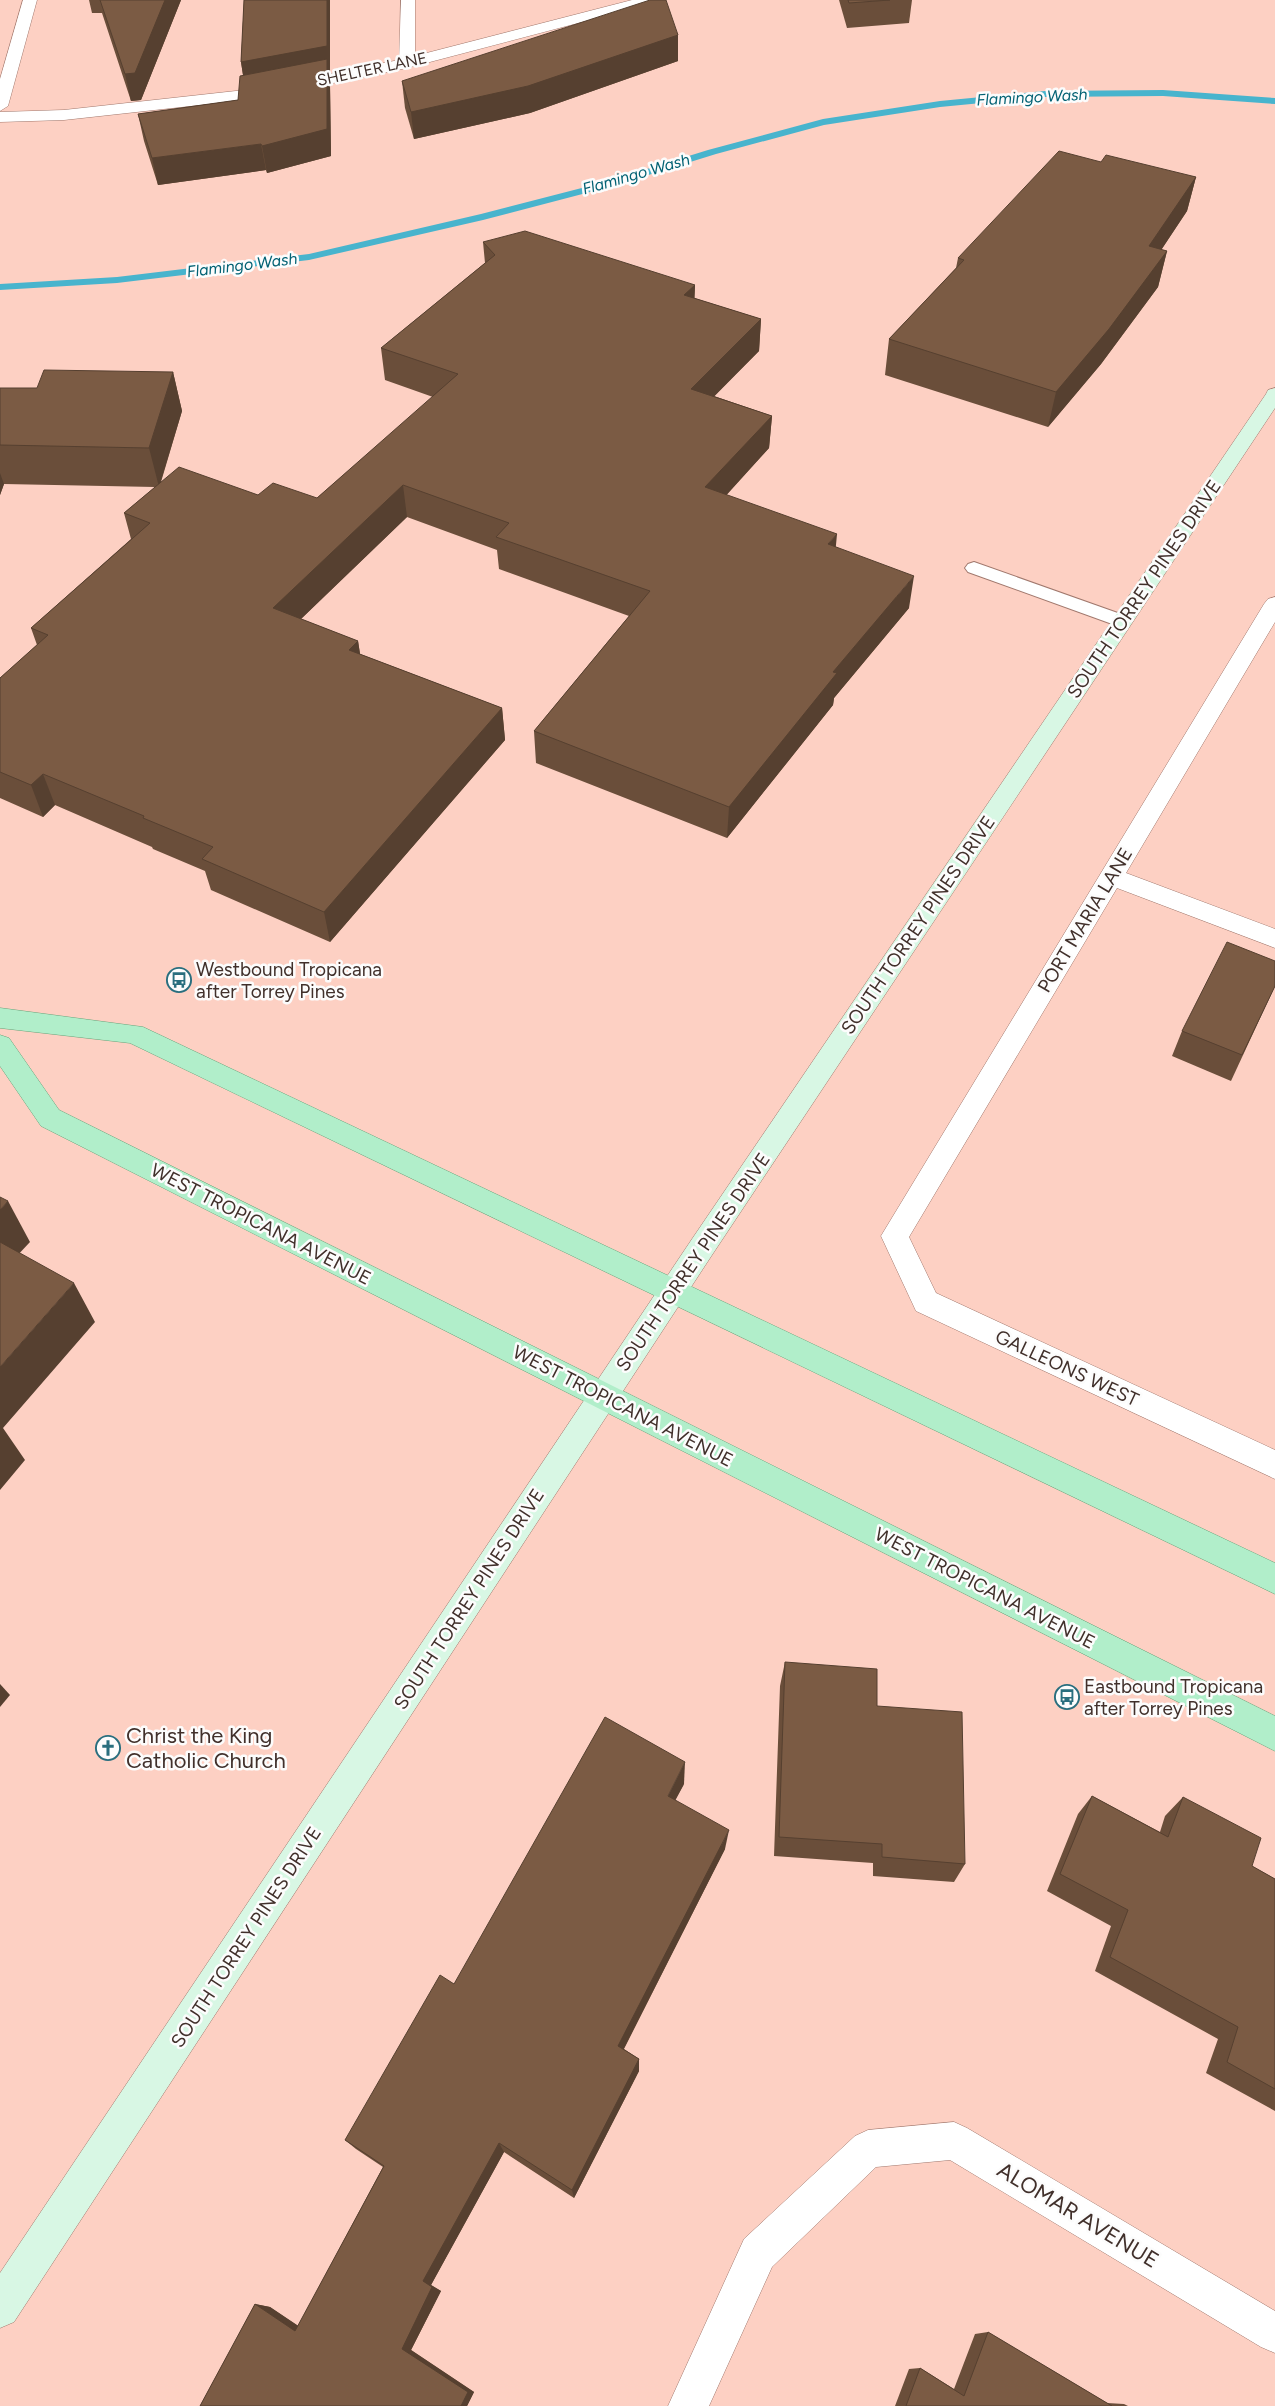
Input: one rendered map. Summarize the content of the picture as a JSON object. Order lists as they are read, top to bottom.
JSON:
{
  "streets": {
    "main road": ["SOUTH TORREY PINES DRIVE", "WEST TROPICANA AVENUE"],
    "street": [
      "SHELTER LANE",
      "PORT MARIA LANE",
      "GALLEONS WEST",
      "ALOMAR AVENUE"
    ]
  },
  "crossings": [
    ["SOUTH TORREY PINES DRIVE", "WEST TROPICANA AVENUE"],
    ["PORT MARIA LANE", "GALLEONS WEST"]
  ],
  "water": ["Flamingo Wash"],
  "places": {
    "bus stop": ["Westbound Tropicana after Torrey Pines", "Eastbound Tropicana after Torrey Pines"],
    "church": ["Christ the King Catholic Church"]
  }
}
